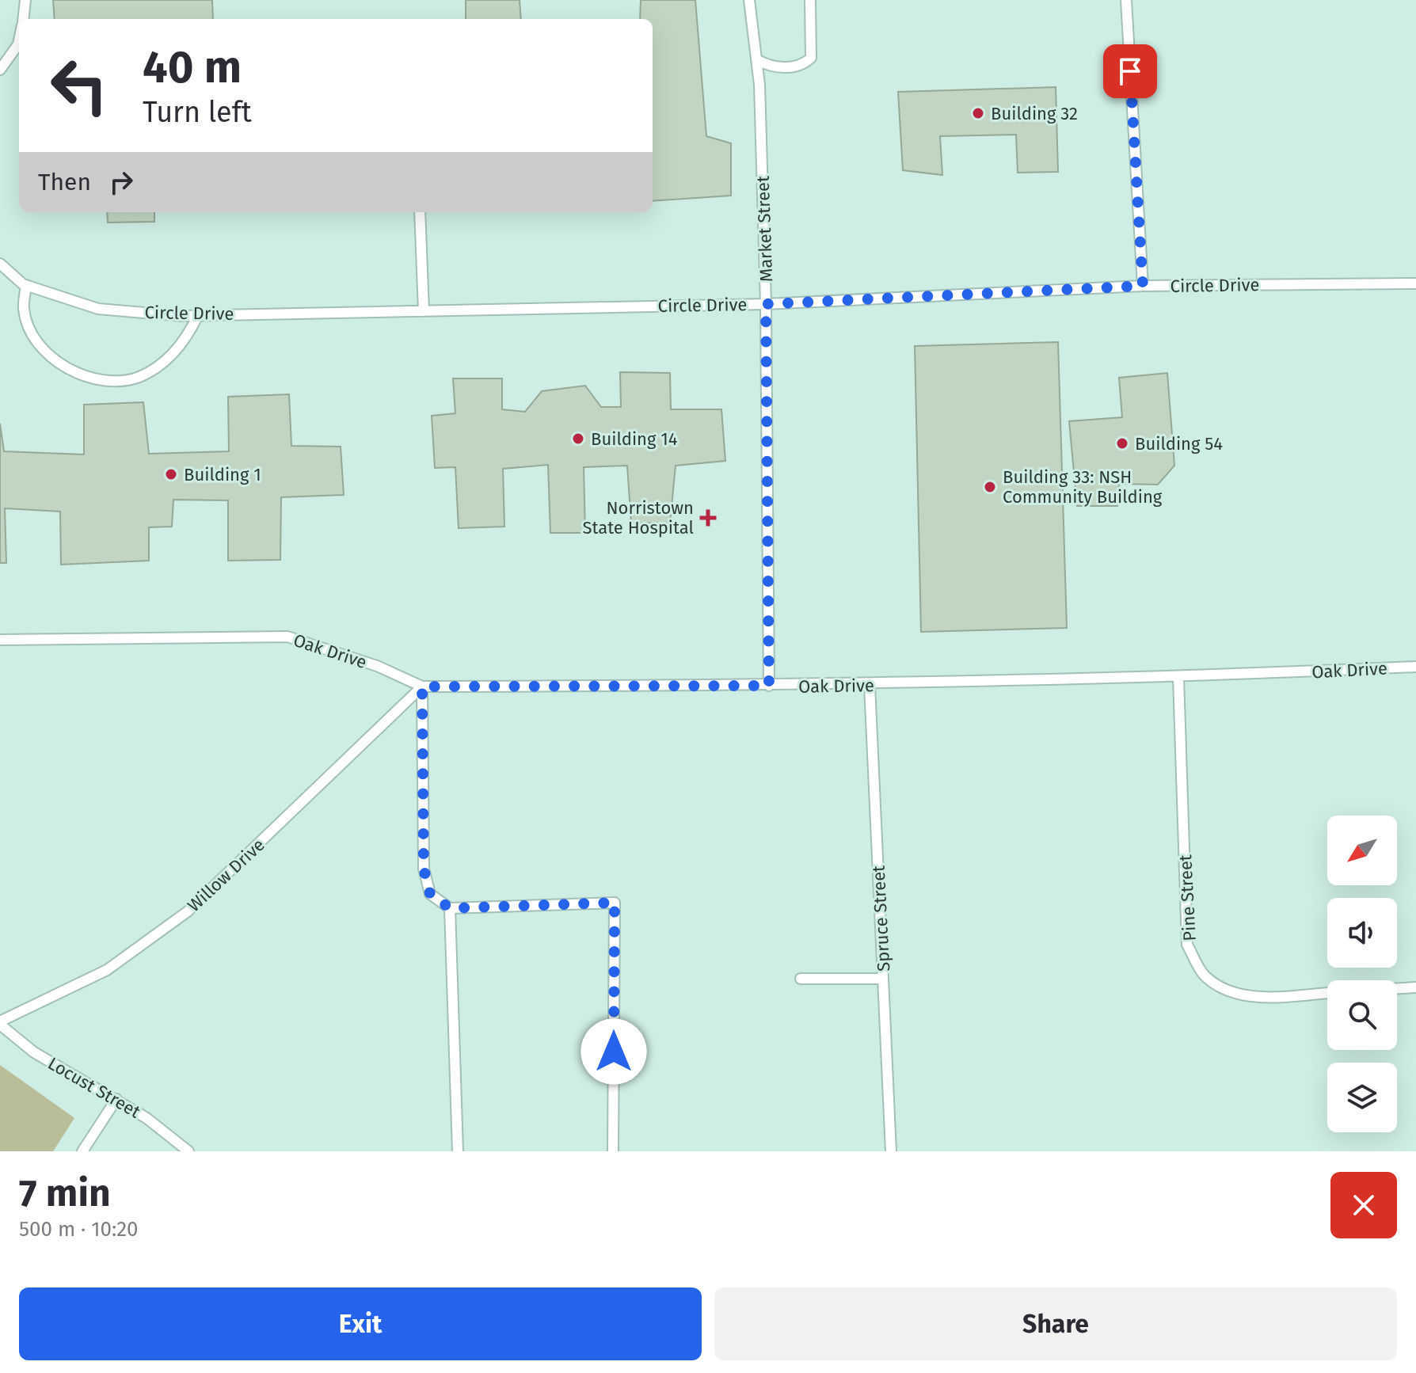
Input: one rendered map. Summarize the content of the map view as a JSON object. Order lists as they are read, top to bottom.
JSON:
{
  "streets": {
    "lane": [
      "Market Street",
      "Circle Drive",
      "Oak Drive",
      "Willow Drive",
      "Pine Street",
      "Spruce Street",
      "Locust Street"
    ]
  },
  "crossings": [
    ["Market Street", "Circle Drive"],
    ["Market Street", "Oak Drive"],
    ["Oak Drive", "Willow Drive"],
    ["Oak Drive", "Pine Street"],
    ["Oak Drive", "Spruce Street"],
    ["Willow Drive", "Locust Street"]
  ],
  "places": {
    "other": [
      "Building 32",
      "Building 14",
      "Building 54",
      "Building 1",
      "Building 33: NSH Community Building"
    ],
    "health": ["Norristown State Hospital"]
  },
  "north": "bottom left",
  "page": {
    "turn": ["40 m", "Turn left"],
    "then": "Then",
    "heading": ["7 min", "500 m · 10:20"],
    "buttons": ["Exit", "Share"]
  }
}
